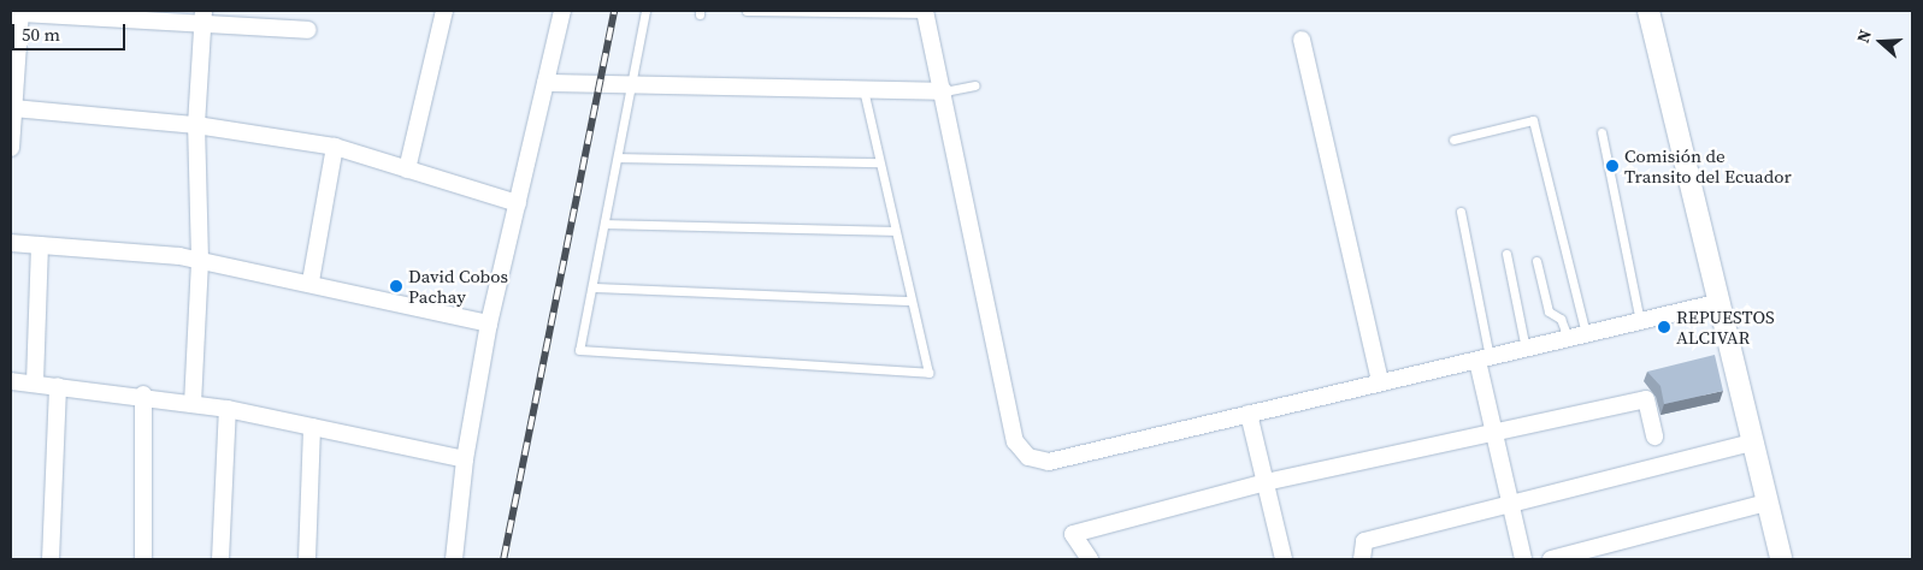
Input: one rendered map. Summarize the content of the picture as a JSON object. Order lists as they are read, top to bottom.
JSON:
{
  "places": ["Comisión de Transito del Ecuador", "David Cobos Pachay", "REPUESTOS ALCIVAR"],
  "scale_bar": "50 m",
  "north": "left"
}
